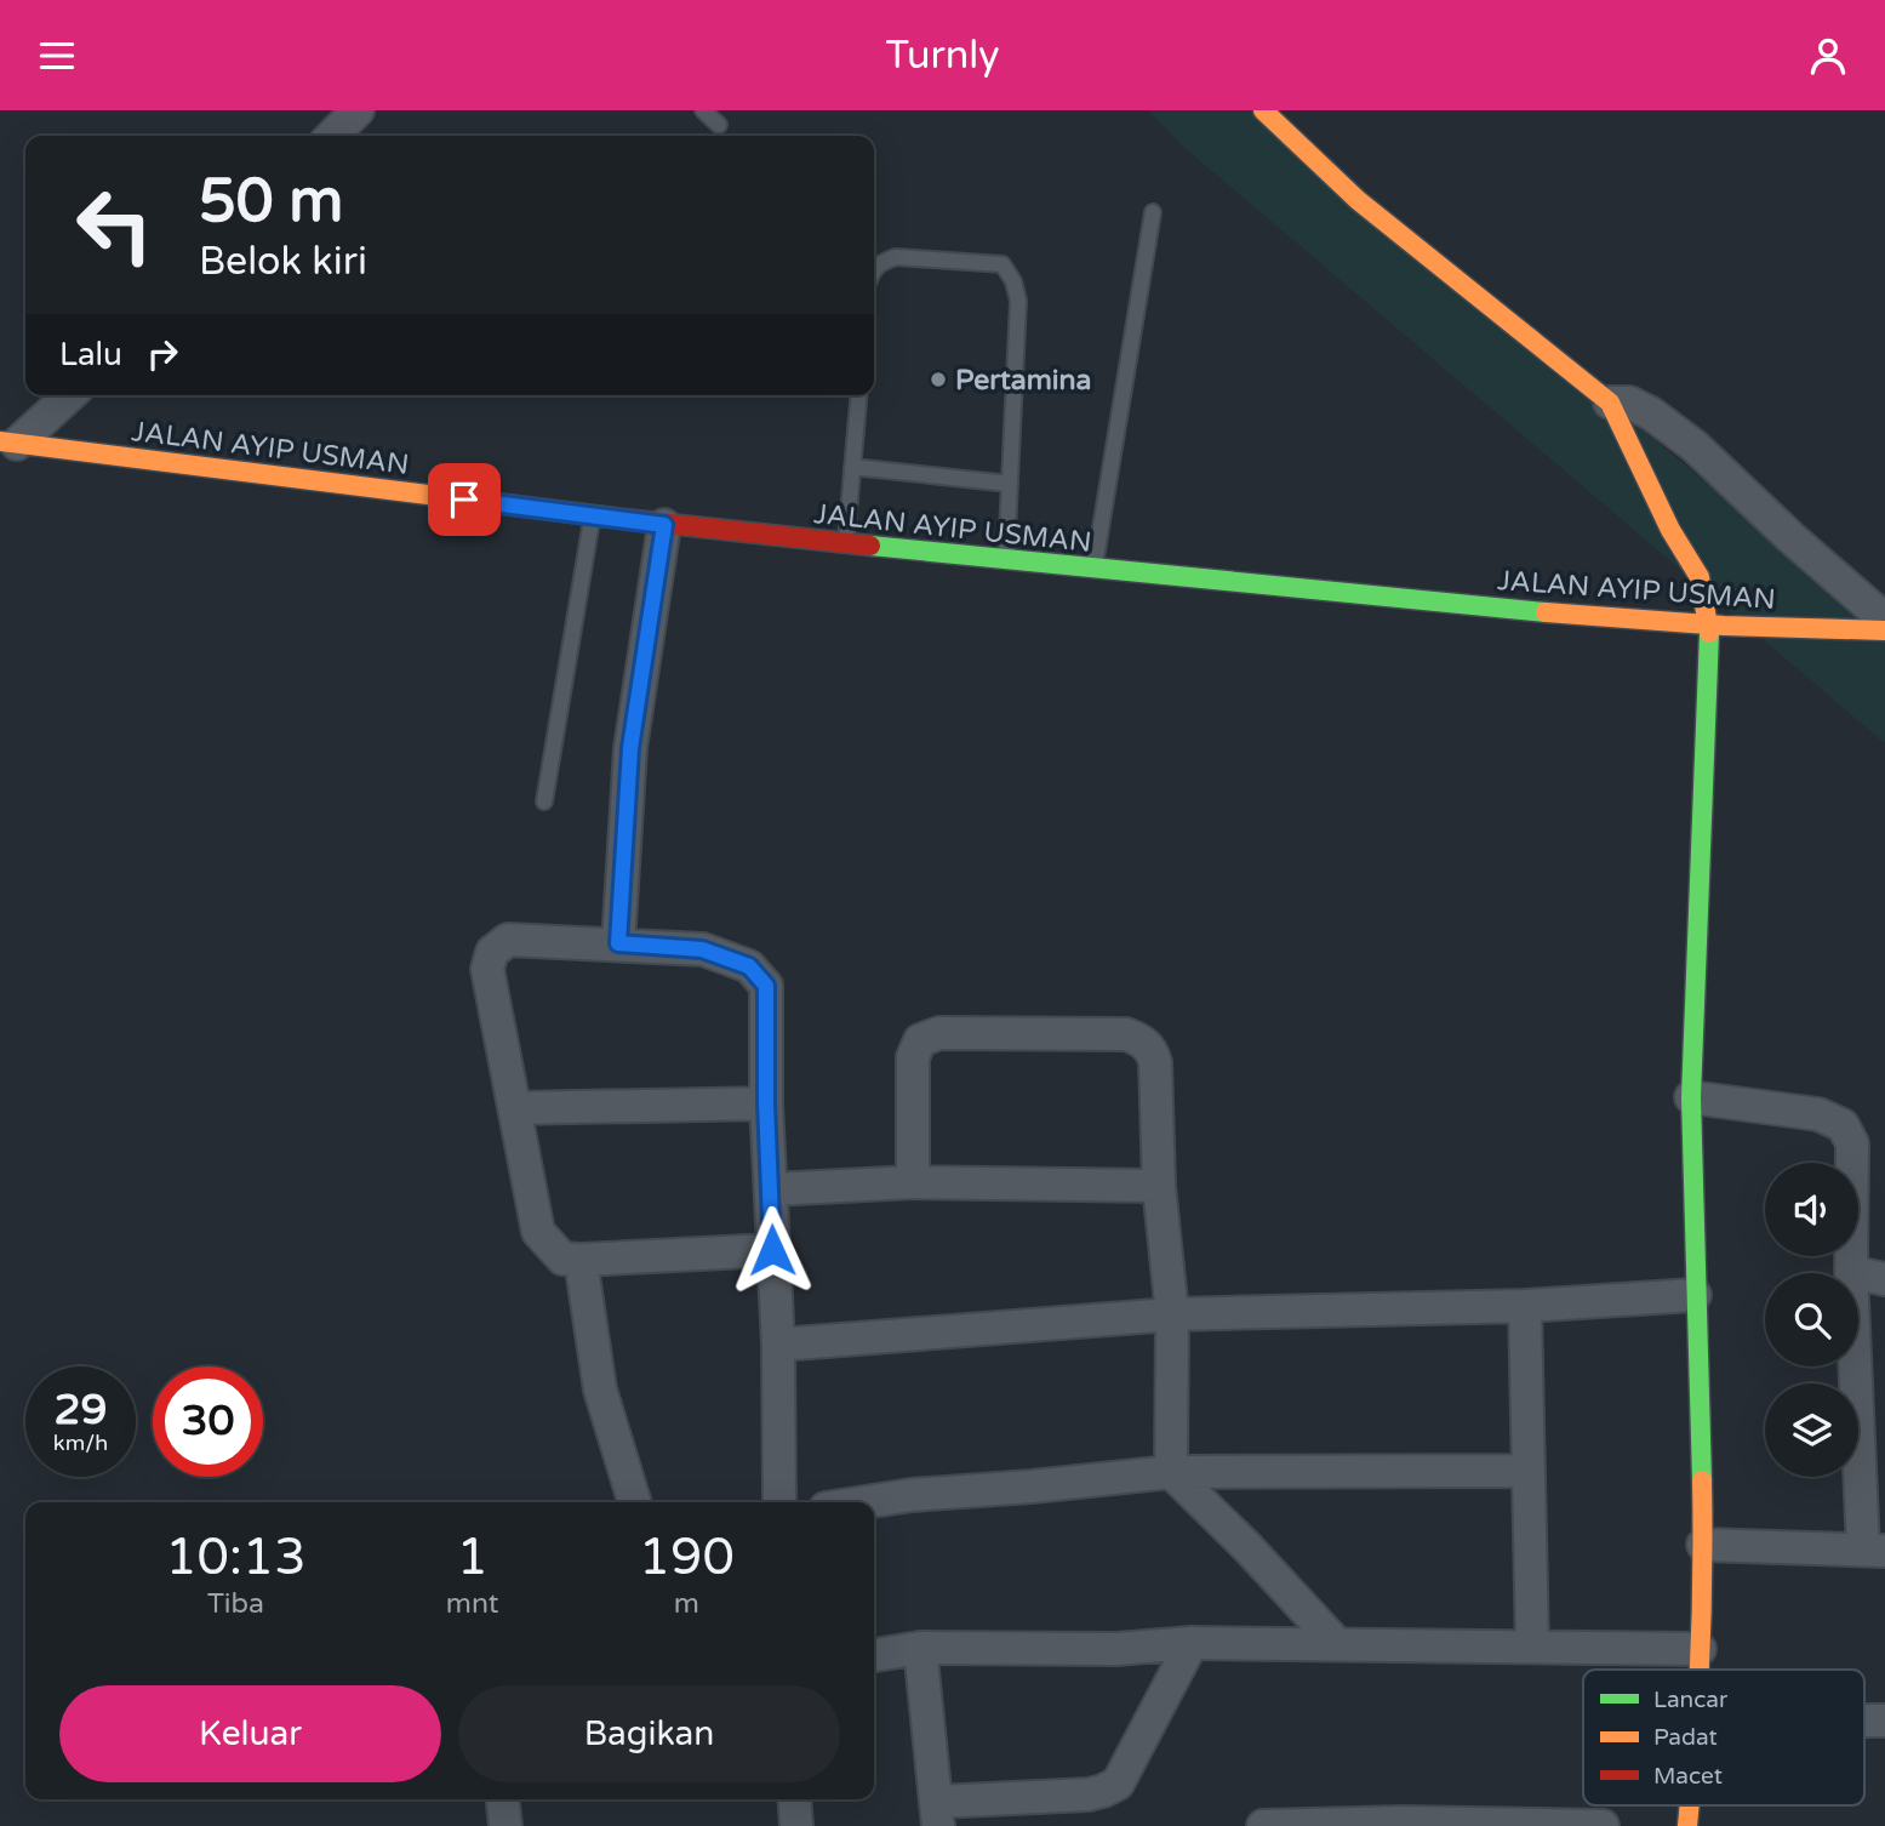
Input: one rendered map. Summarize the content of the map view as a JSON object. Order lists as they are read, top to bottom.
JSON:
{
  "streets": {
    "street": ["JALAN AYIP USMAN"]
  },
  "places": ["Pertamina"],
  "legend": ["Lancar", "Padat", "Macet"],
  "page": {
    "header": "Turnly",
    "turn": ["50 m", "Belok kiri"],
    "then": "Lalu",
    "speed": "29 km/h",
    "limit": "30",
    "eta": [
      "10:13",
      "Tiba",
      "1",
      "mnt",
      "190",
      "m"
    ],
    "buttons": ["Keluar", "Bagikan"]
  }
}
